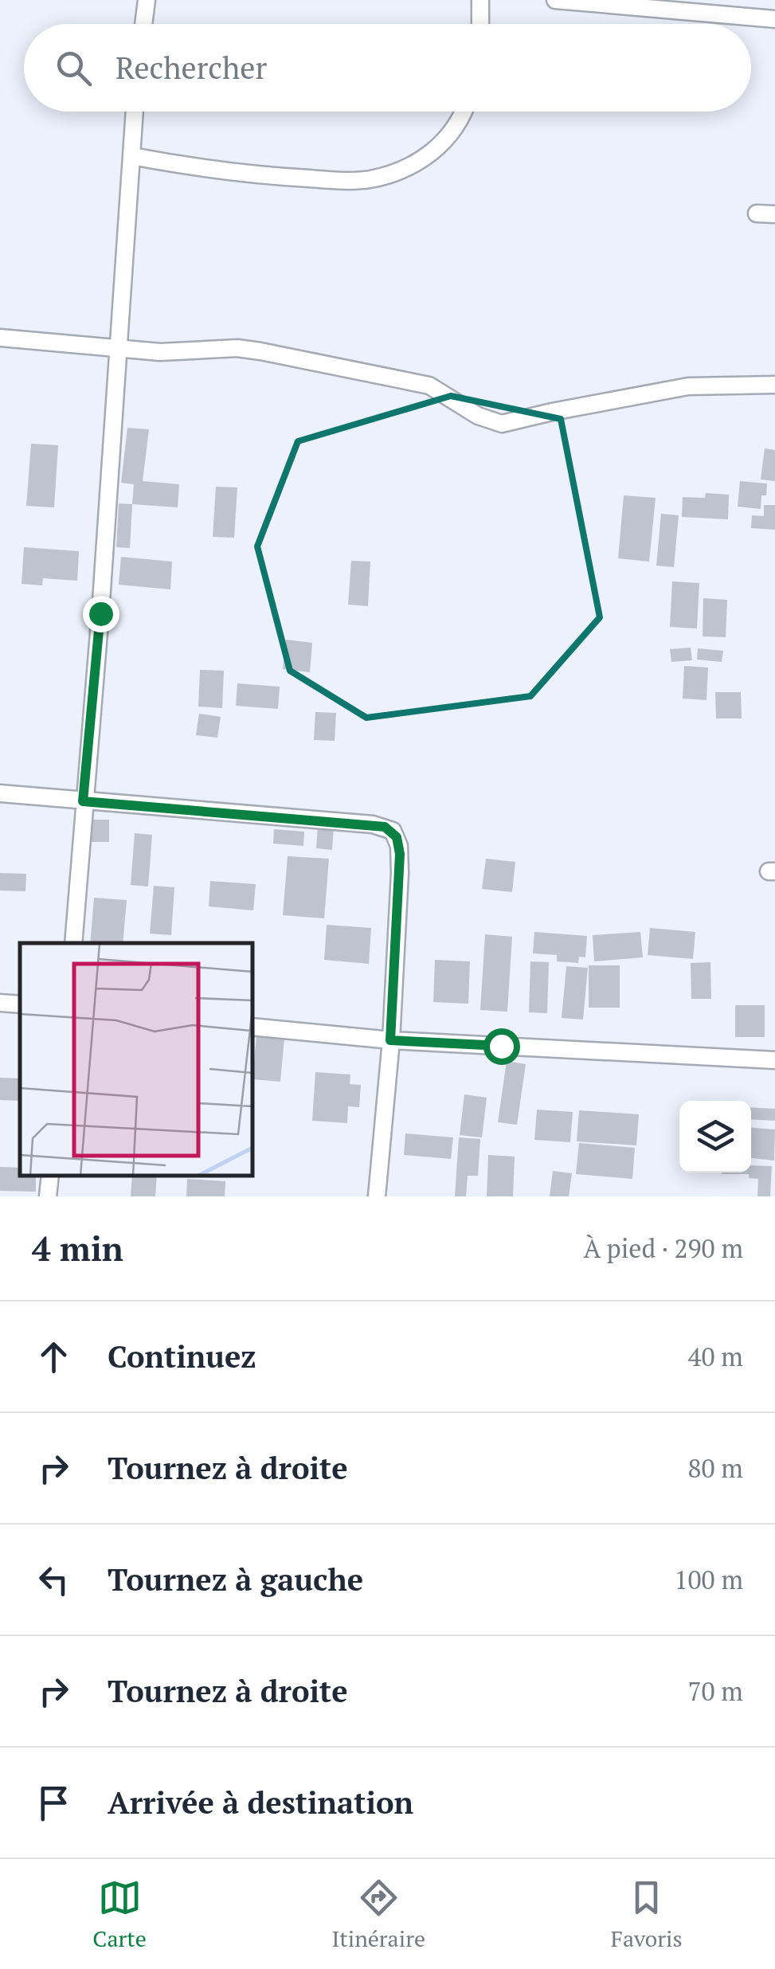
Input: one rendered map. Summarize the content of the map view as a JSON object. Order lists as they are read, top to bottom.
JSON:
{
  "page": {
    "search": "Rechercher",
    "heading": ["4 min", "À pied · 290 m"],
    "list": [
      ["Continuez", "40 m"],
      ["Tournez à droite", "80 m"],
      ["Tournez à gauche", "100 m"],
      ["Tournez à droite", "70 m"],
      "Arrivée à destination"
    ],
    "nav": ["Carte", "Itinéraire", "Favoris"]
  }
}
